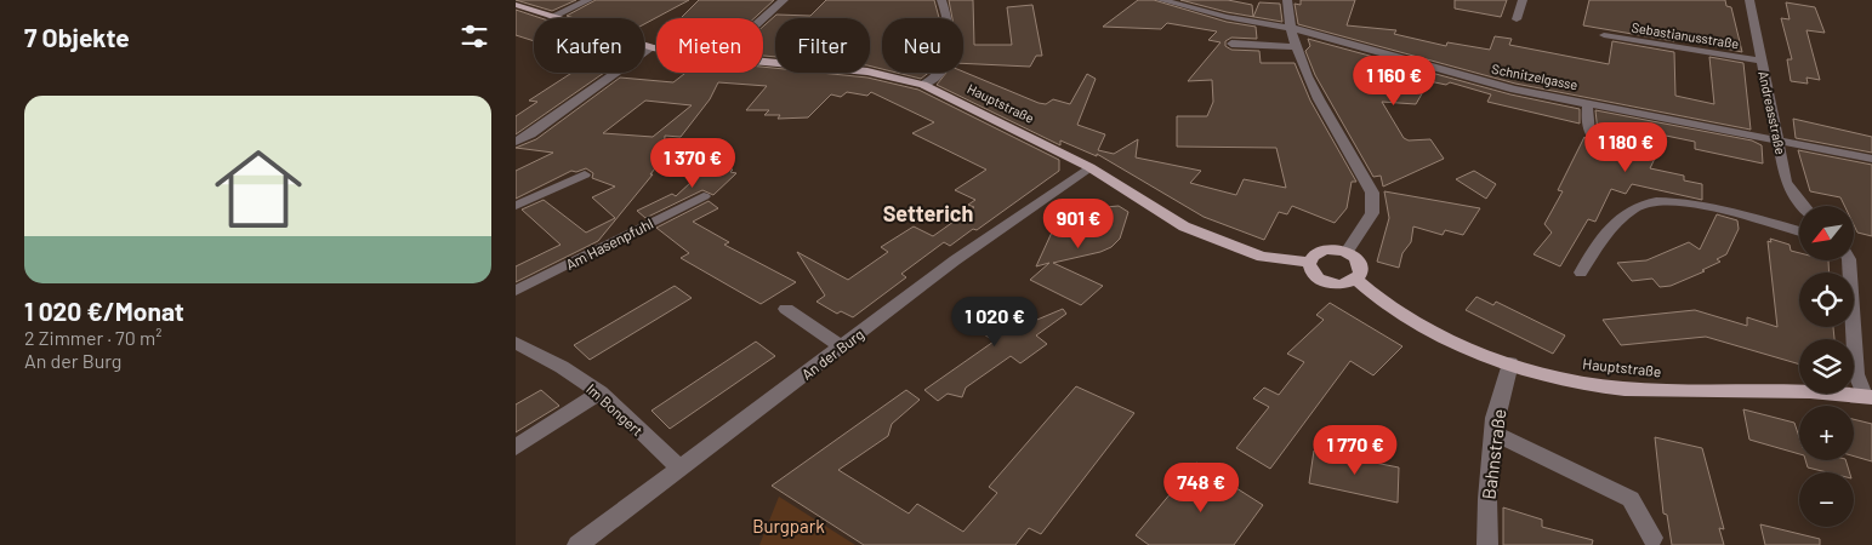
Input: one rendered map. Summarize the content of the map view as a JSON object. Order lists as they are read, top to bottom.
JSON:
{
  "streets": {
    "main road": ["Hauptstraße"],
    "street": [
      "Sebastianusstraße",
      "Schnitzelgasse",
      "Andreasstraße",
      "Am Hasenpfuhl",
      "An der Burg",
      "Im Bongert",
      "Bahnstraße"
    ]
  },
  "crossings": [
    ["Sebastianusstraße", "Andreasstraße"],
    ["Schnitzelgasse", "Andreasstraße"],
    ["Hauptstraße", "An der Burg"],
    ["Hauptstraße", "Bahnstraße"],
    ["An der Burg", "Im Bongert"]
  ],
  "districts": ["Setterich"],
  "parks": ["Burgpark"],
  "north": "bottom left",
  "page": {
    "heading": "7 Objekte",
    "chip": [
      "Kaufen",
      "Mieten",
      "Filter",
      "Neu"
    ],
    "price": [
      "1 160 €",
      "1 180 €",
      "1 370 €",
      "901 €",
      "1 020 €",
      "1 770 €",
      "748 €"
    ],
    "list": [
      {
        "name": "1 020 €/Monat",
        "note": "2 Zimmer · 70 m² · An der Burg"
      }
    ],
    "map_buttons": ["+", "−"]
  }
}
